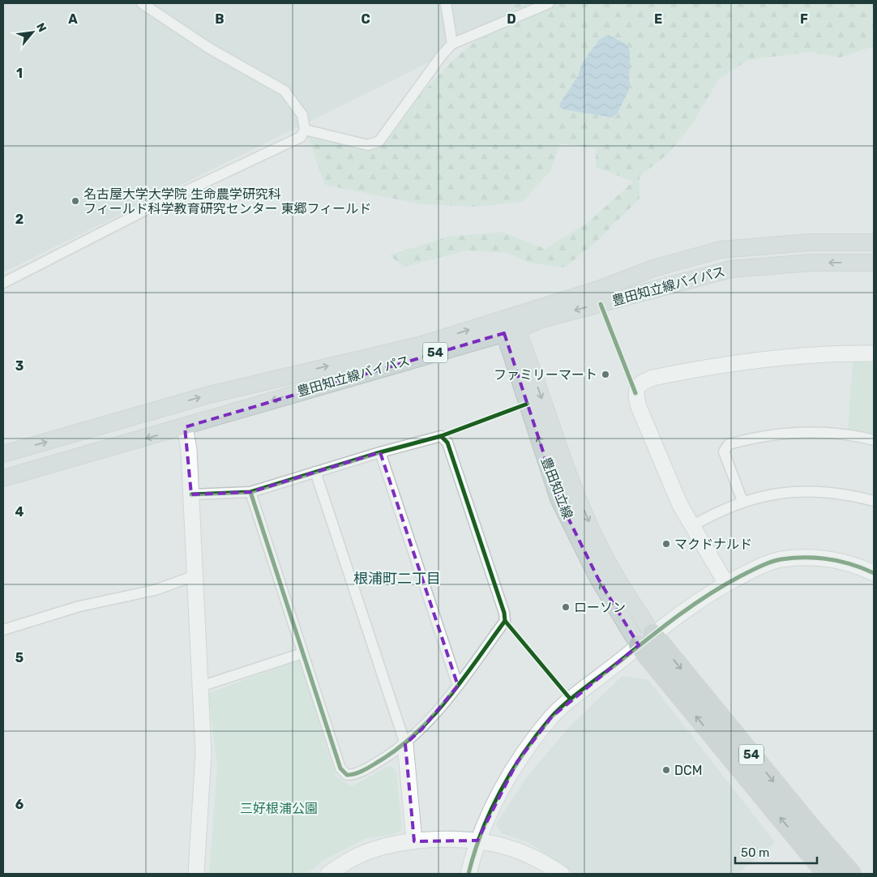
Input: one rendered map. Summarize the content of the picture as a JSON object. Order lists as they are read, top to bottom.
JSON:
{
  "streets": {
    "highway": ["54"],
    "main road": ["豊田知立線バイパス", "豊田知立線"]
  },
  "crossings": [
    ["豊田知立線バイパス", "豊田知立線"],
    ["54", "豊田知立線"]
  ],
  "districts": ["根浦町二丁目"],
  "parks": ["三好根浦公園"],
  "places": [
    "名古屋大学大学院 生命農学研究科 フィールド科学教育研究センター 東郷フィールド",
    "ファミリーマート",
    "マクドナルド",
    "ローソン",
    "DCM"
  ],
  "scale_bar": "50 m",
  "north": "top right",
  "grid": {
    "columns": [
      "A",
      "B",
      "C",
      "D",
      "E",
      "F"
    ],
    "rows": [
      "1",
      "2",
      "3",
      "4",
      "5",
      "6"
    ]
  }
}
